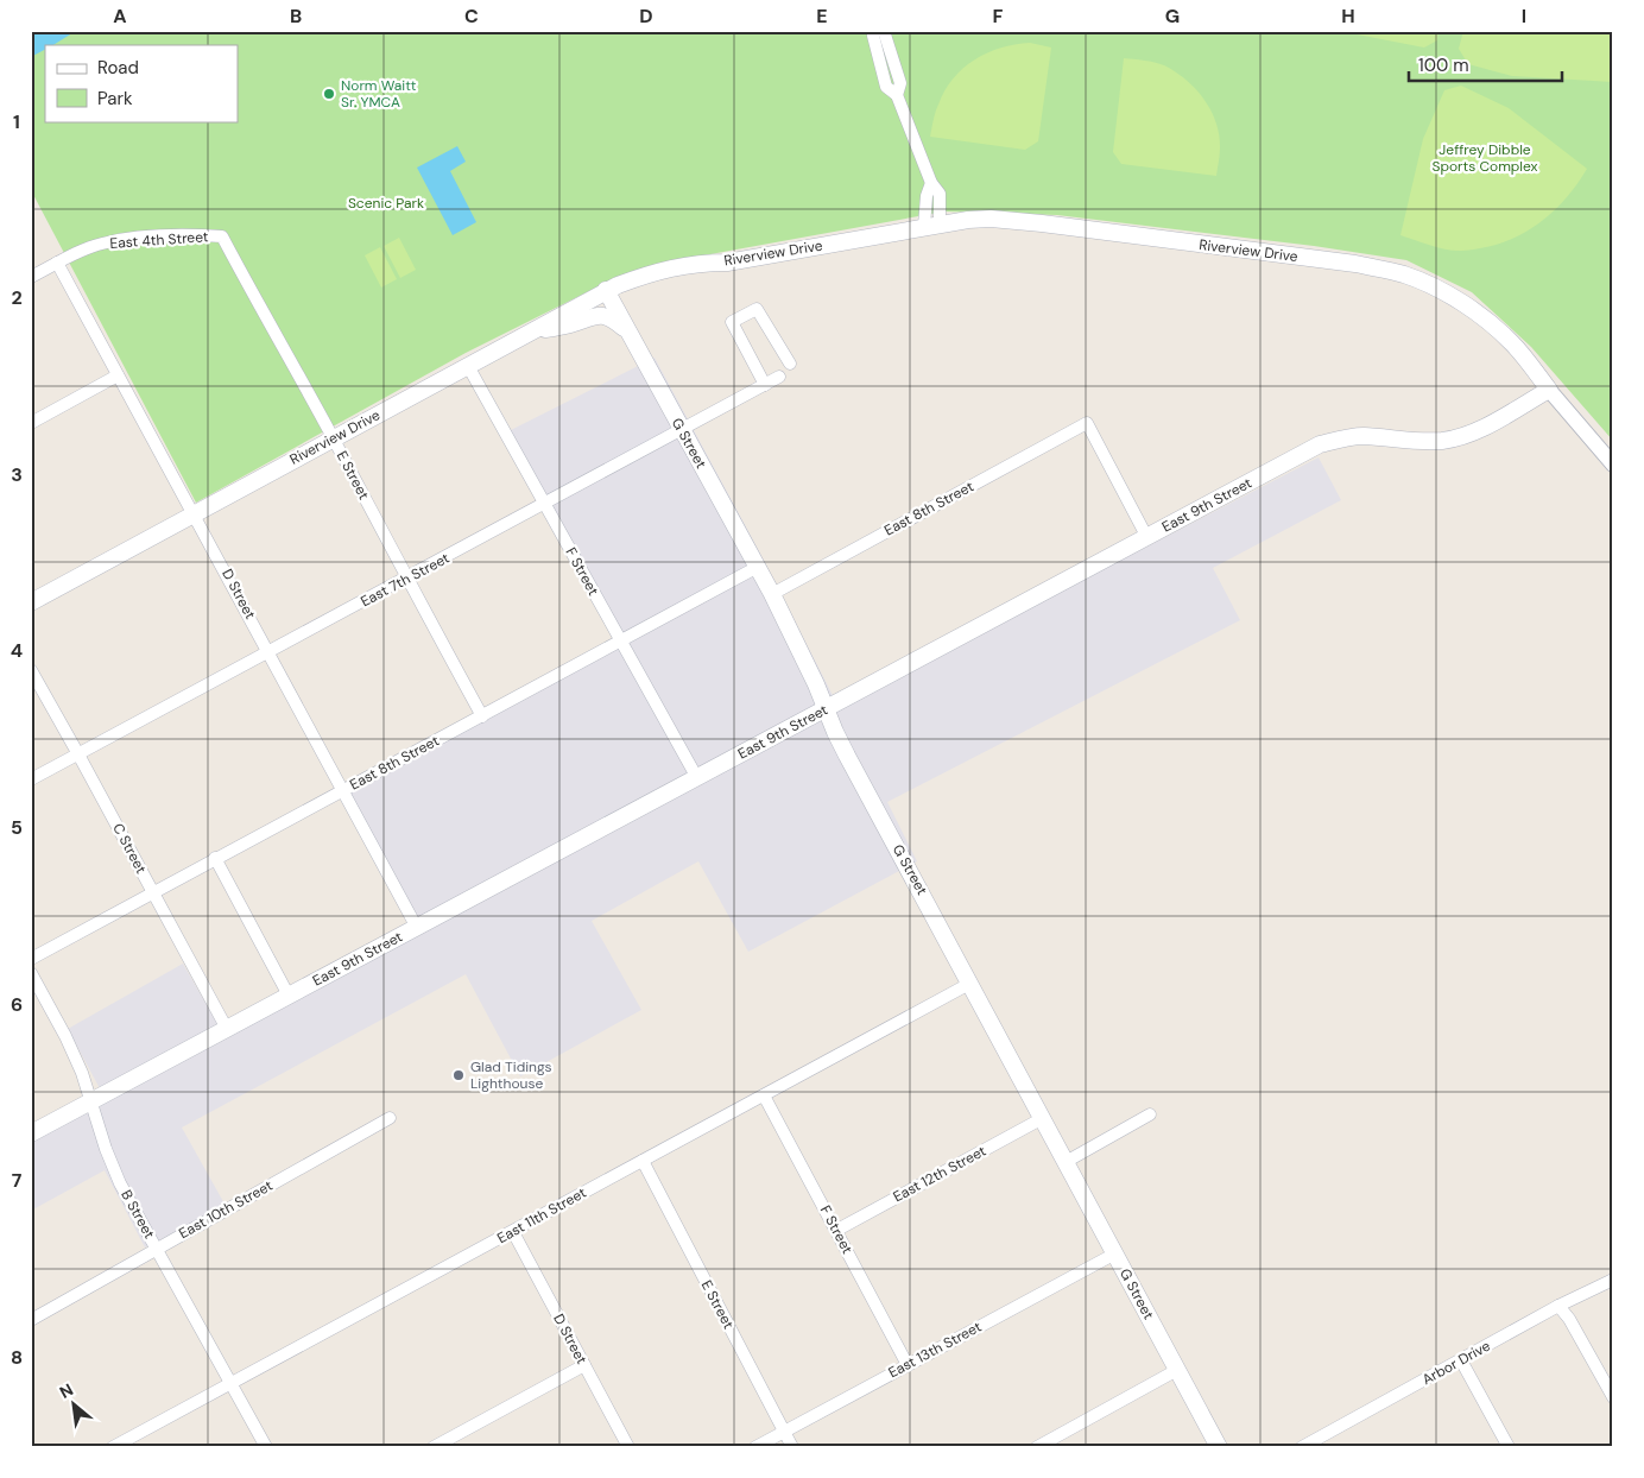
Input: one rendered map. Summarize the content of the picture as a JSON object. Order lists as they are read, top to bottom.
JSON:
{
  "streets": {
    "main road": ["Riverview Drive", "G Street", "East 9th Street"],
    "street": [
      "East 4th Street",
      "E Street",
      "East 8th Street",
      "F Street",
      "East 7th Street",
      "D Street",
      "C Street",
      "East 12th Street",
      "East 10th Street",
      "B Street",
      "East 11th Street",
      "East 13th Street",
      "Arbor Drive"
    ]
  },
  "crossings": [
    ["East 4th Street", "E Street"],
    ["East 4th Street", "D Street"],
    ["Riverview Drive", "G Street"],
    ["Riverview Drive", "E Street"],
    ["Riverview Drive", "East 9th Street"],
    ["Riverview Drive", "F Street"],
    ["Riverview Drive", "D Street"],
    ["G Street", "East 9th Street"],
    ["G Street", "East 8th Street"],
    ["G Street", "East 7th Street"],
    ["G Street", "East 12th Street"],
    ["G Street", "East 11th Street"],
    ["G Street", "East 13th Street"],
    ["E Street", "East 8th Street"],
    ["E Street", "East 7th Street"],
    ["E Street", "East 11th Street"],
    ["E Street", "East 13th Street"],
    ["East 9th Street", "East 8th Street"],
    ["East 9th Street", "F Street"],
    ["East 9th Street", "D Street"],
    ["East 9th Street", "C Street"],
    ["East 9th Street", "B Street"],
    ["East 8th Street", "F Street"],
    ["East 8th Street", "D Street"],
    ["East 8th Street", "C Street"],
    ["F Street", "East 7th Street"],
    ["F Street", "East 12th Street"],
    ["F Street", "East 11th Street"],
    ["F Street", "East 13th Street"],
    ["East 7th Street", "D Street"],
    ["East 7th Street", "C Street"],
    ["D Street", "East 11th Street"],
    ["East 10th Street", "B Street"],
    ["B Street", "East 11th Street"]
  ],
  "parks": ["Jeffrey Dibble Sports Complex", "Scenic Park"],
  "places": ["Norm Waitt Sr. YMCA", "Glad Tidings Lighthouse"],
  "legend": ["Road", "Park"],
  "scale_bar": "100 m",
  "north": "top left",
  "grid": {
    "columns": [
      "A",
      "B",
      "C",
      "D",
      "E",
      "F",
      "G",
      "H",
      "I"
    ],
    "rows": [
      "1",
      "2",
      "3",
      "4",
      "5",
      "6",
      "7",
      "8"
    ]
  }
}
